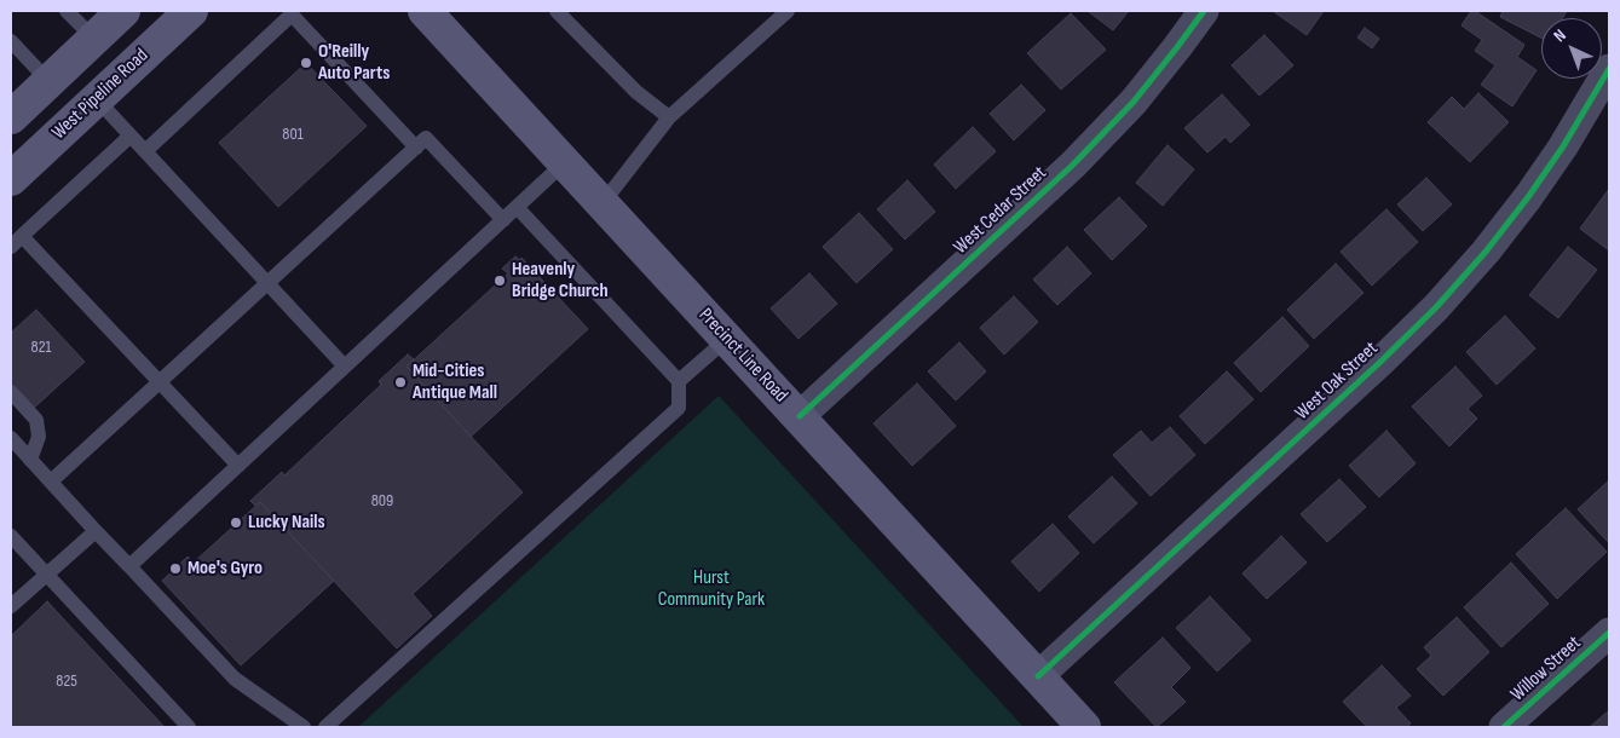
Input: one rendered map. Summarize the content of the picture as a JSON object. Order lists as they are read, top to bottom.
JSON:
{
  "streets": {
    "main road": ["West Pipeline Road", "Precinct Line Road"],
    "street": ["West Cedar Street", "West Oak Street", "Willow Street"]
  },
  "crossings": [
    ["West Cedar Street", "Precinct Line Road"],
    ["Precinct Line Road", "West Oak Street"]
  ],
  "parks": ["Hurst Community Park"],
  "places": [
    "O'Reilly Auto Parts",
    "Heavenly Bridge Church",
    "Mid-Cities Antique Mall",
    "Lucky Nails",
    "Moe's Gyro"
  ],
  "house_numbers": [
    "801",
    "821",
    "809",
    "825"
  ],
  "north": "top left"
}
